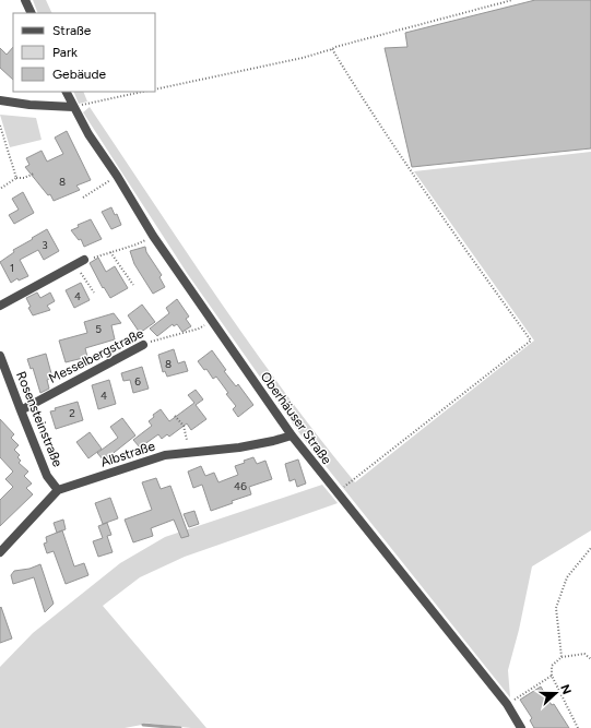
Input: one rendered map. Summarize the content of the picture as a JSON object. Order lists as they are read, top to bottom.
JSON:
{
  "streets": {
    "street": [
      "Messelbergstraße",
      "Oberhäuser Straße",
      "Rosensteinstraße",
      "Albstraße"
    ]
  },
  "crossings": [
    ["Messelbergstraße", "Oberhäuser Straße"],
    ["Messelbergstraße", "Rosensteinstraße"],
    ["Oberhäuser Straße", "Albstraße"],
    ["Rosensteinstraße", "Albstraße"]
  ],
  "house_numbers": [
    "8",
    "3",
    "1",
    "4",
    "5",
    "8",
    "6",
    "4",
    "2",
    "46"
  ],
  "legend": ["Straße", "Park", "Gebäude"],
  "north": "right"
}
